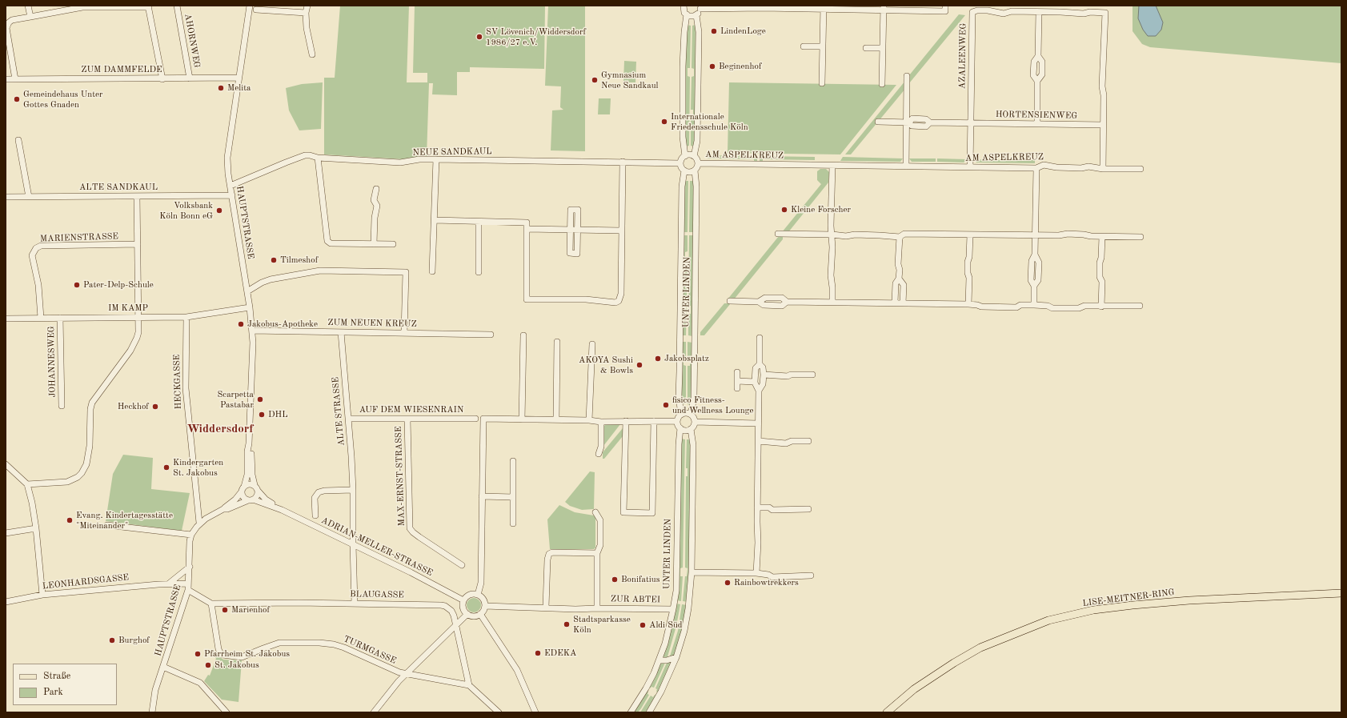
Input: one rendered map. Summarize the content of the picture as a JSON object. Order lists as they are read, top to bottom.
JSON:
{
  "streets": {
    "main road": ["LISE-MEITNER-RING"],
    "street": [
      "AHORNWEG",
      "AZALEENWEG",
      "ZUM DAMMFELDE",
      "HORTENSIENWEG",
      "NEUE SANDKAUL",
      "AM ASPELKREUZ",
      "ALTE SANDKAUL",
      "HAUPTSTRASSE",
      "MARIENSTRASSE",
      "UNTER LINDEN",
      "IM KAMP",
      "ZUM NEUEN KREUZ",
      "JOHANNESWEG",
      "HECKGASSE",
      "AUF DEM WIESENRAIN",
      "ALTE STRASSE",
      "MAX-ERNST-STRASSE",
      "ADRIAN-MELLER-STRASSE",
      "LEONHARDSGASSE",
      "BLAUGASSE",
      "ZUR ABTEI",
      "TURMGASSE"
    ]
  },
  "crossings": [
    ["AHORNWEG", "ZUM DAMMFELDE"],
    ["AZALEENWEG", "HORTENSIENWEG"],
    ["AZALEENWEG", "AM ASPELKREUZ"],
    ["ZUM DAMMFELDE", "HAUPTSTRASSE"],
    ["NEUE SANDKAUL", "AM ASPELKREUZ"],
    ["NEUE SANDKAUL", "HAUPTSTRASSE"],
    ["NEUE SANDKAUL", "UNTER LINDEN"],
    ["AM ASPELKREUZ", "UNTER LINDEN"],
    ["ALTE SANDKAUL", "HAUPTSTRASSE"],
    ["HAUPTSTRASSE", "IM KAMP"],
    ["HAUPTSTRASSE", "ZUM NEUEN KREUZ"],
    ["HAUPTSTRASSE", "HECKGASSE"],
    ["HAUPTSTRASSE", "ADRIAN-MELLER-STRASSE"],
    ["HAUPTSTRASSE", "LEONHARDSGASSE"],
    ["MARIENSTRASSE", "IM KAMP"],
    ["UNTER LINDEN", "ZUR ABTEI"],
    ["IM KAMP", "JOHANNESWEG"],
    ["IM KAMP", "HECKGASSE"],
    ["ZUM NEUEN KREUZ", "ALTE STRASSE"],
    ["AUF DEM WIESENRAIN", "ALTE STRASSE"],
    ["AUF DEM WIESENRAIN", "MAX-ERNST-STRASSE"],
    ["ALTE STRASSE", "ADRIAN-MELLER-STRASSE"],
    ["ALTE STRASSE", "BLAUGASSE"],
    ["ADRIAN-MELLER-STRASSE", "ZUR ABTEI"],
    ["BLAUGASSE", "TURMGASSE"]
  ],
  "districts": ["Widdersdorf"],
  "places": [
    "LindenLoge",
    "SV Lövenich/Widdersdorf 1986/27 e.V.",
    "Beginenhof",
    "Gymnasium Neue Sandkaul",
    "Melita",
    "Gemeindehaus Unter Gottes Gnaden",
    "Internationale Friedensschule Köln",
    "Kleine Forscher",
    "Volksbank Köln Bonn eG",
    "Tilmeshof",
    "Pater-Delp-Schule",
    "Jakobus-Apotheke",
    "Jakobsplatz",
    "AKOYA Sushi & Bowls",
    "Scarpetta Pastabar",
    "fisico Fitness- und Wellness Lounge",
    "Heckhof",
    "DHL",
    "Kindergarten St. Jakobus",
    "Evang. Kindertagesstätte \"Miteinander\"",
    "Bonifatius",
    "Rainbowtrekkers",
    "Marienhof",
    "Stadtsparkasse Köln",
    "Aldi Süd",
    "Burghof",
    "EDEKA",
    "Pfarrheim St. Jakobus",
    "St. Jakobus"
  ],
  "legend": ["Straße", "Park"]
}
